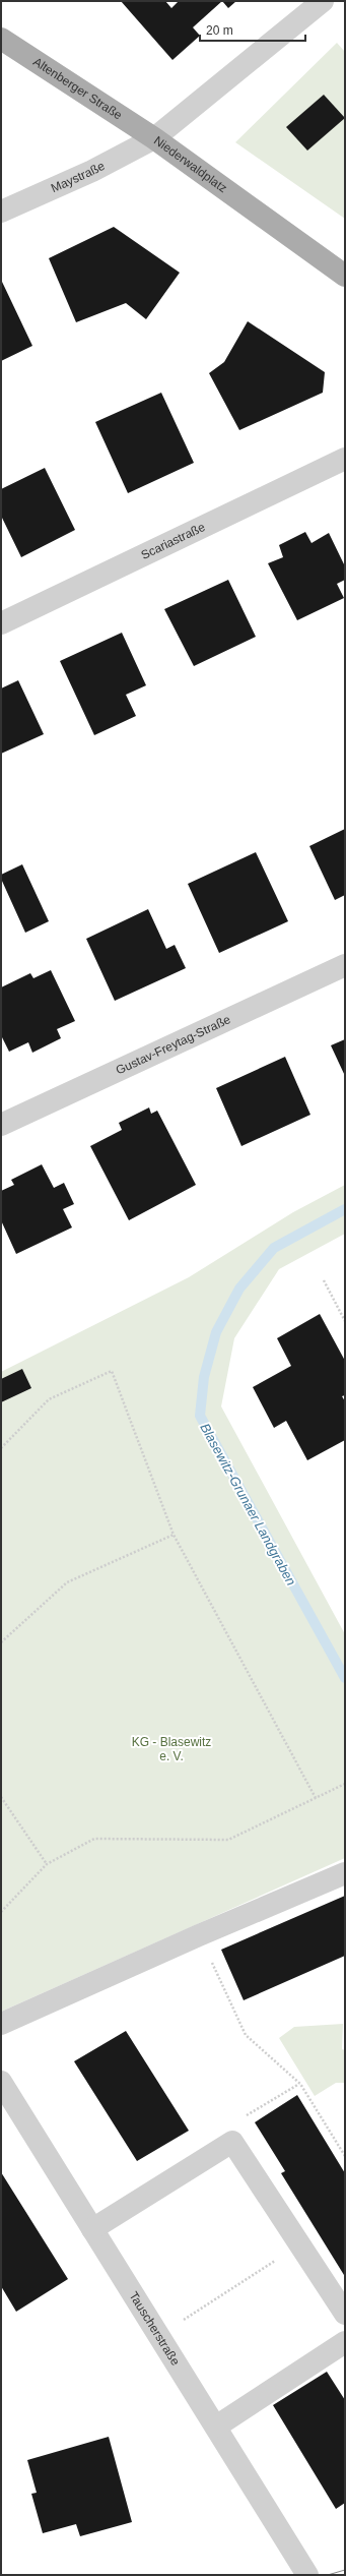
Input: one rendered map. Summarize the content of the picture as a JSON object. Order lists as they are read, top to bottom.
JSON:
{
  "streets": {
    "main road": ["Altenberger Straße", "Niederwaldplatz"],
    "street": [
      "Maystraße",
      "Scariastraße",
      "Gustav-Freytag-Straße",
      "Tauscherstraße"
    ]
  },
  "crossings": [
    ["Altenberger Straße", "Niederwaldplatz"],
    ["Altenberger Straße", "Maystraße"],
    ["Niederwaldplatz", "Maystraße"]
  ],
  "water": ["Blasewitz‐Grunaer Landgraben"],
  "parks": ["KG - Blasewitz e. V."],
  "scale_bar": "20 m"
}
